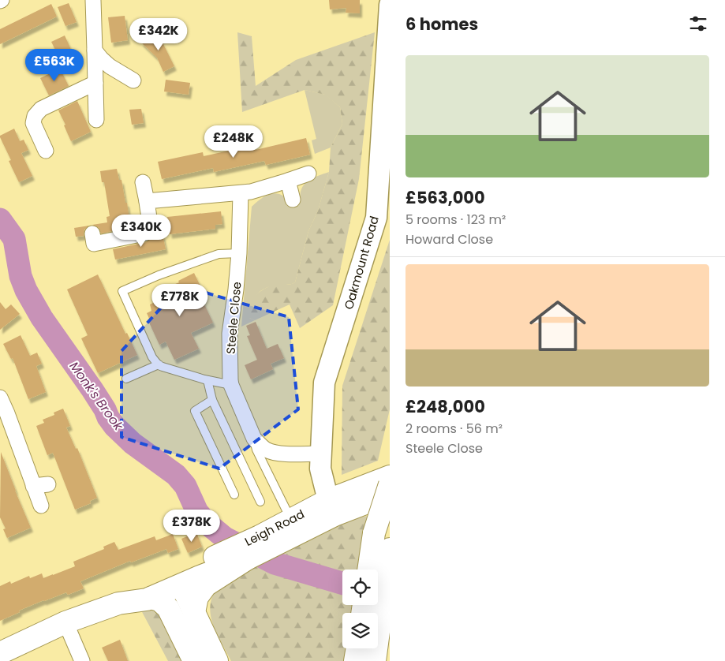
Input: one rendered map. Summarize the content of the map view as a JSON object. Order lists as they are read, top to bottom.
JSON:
{
  "streets": {
    "main road": ["Leigh Road"],
    "street": ["Oakmount Road", "Steele Close"]
  },
  "crossings": [
    ["Oakmount Road", "Steele Close"],
    ["Oakmount Road", "Leigh Road"]
  ],
  "water": ["Monk's Brook"],
  "page": {
    "heading": "6 homes",
    "price": [
      "£342K",
      "£563K",
      "£248K",
      "£340K",
      "£778K",
      "£378K"
    ],
    "list": [
      {
        "name": "£563,000",
        "note": "5 rooms · 123 m² · Howard Close"
      },
      {
        "name": "£248,000",
        "note": "2 rooms · 56 m² · Steele Close"
      }
    ]
  }
}
